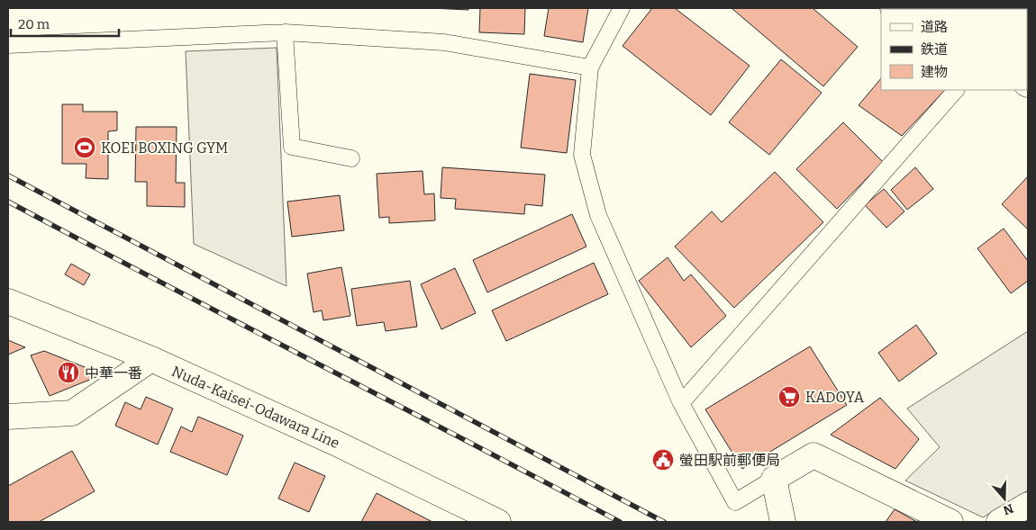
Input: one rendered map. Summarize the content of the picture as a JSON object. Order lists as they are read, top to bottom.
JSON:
{
  "streets": {
    "main road": ["Nuda-Kaisei-Odawara Line"]
  },
  "places": {
    "sports": ["KOEI BOXING GYM"],
    "restaurant": ["中華一番"],
    "supermarket": ["KADOYA"],
    "public building": ["螢田駅前郵便局"]
  },
  "legend": ["道路", "鉄道", "建物"],
  "scale_bar": "20 m",
  "north": "bottom"
}
